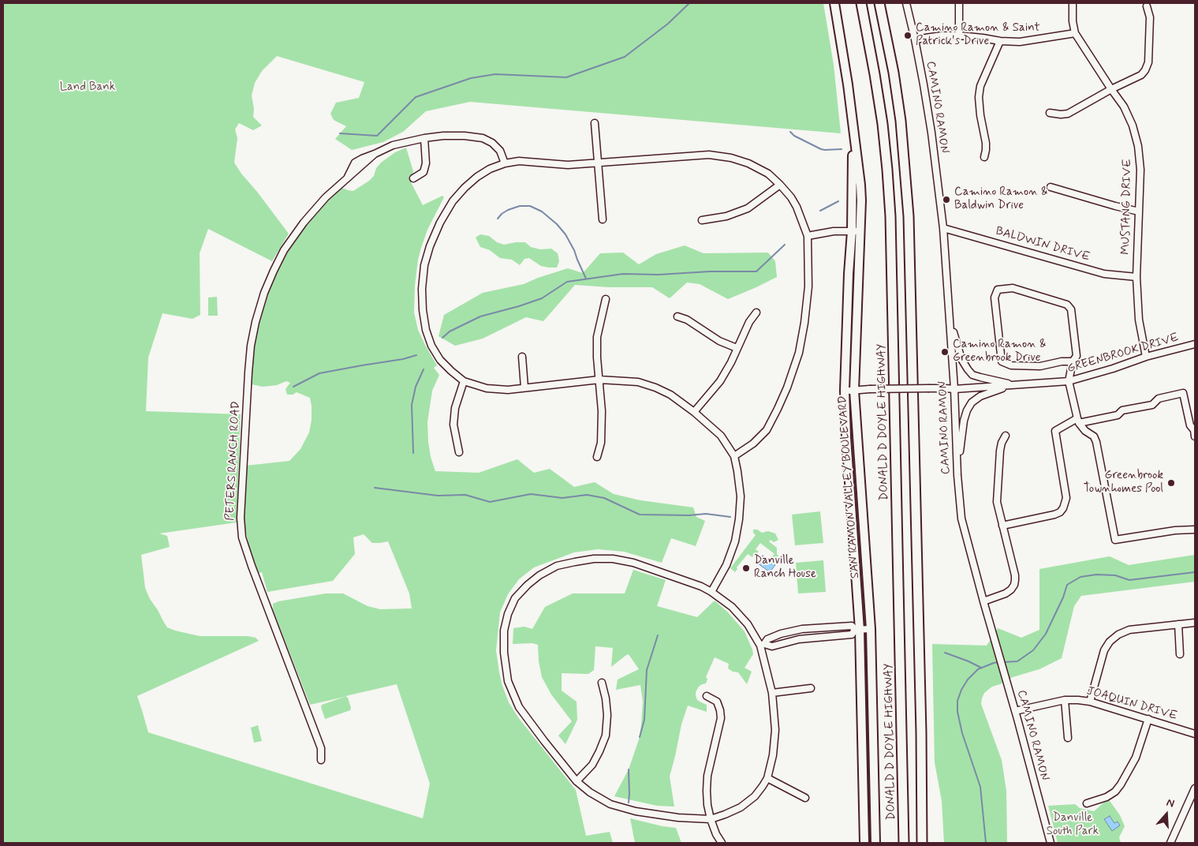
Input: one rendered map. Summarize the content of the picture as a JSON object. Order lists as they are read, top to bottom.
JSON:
{
  "streets": {
    "highway": ["DONALD D DOYLE HIGHWAY"],
    "main road": ["SAN RAMON VALLEY BOULEVARD"],
    "street": [
      "CAMINO RAMON",
      "MUSTANG DRIVE",
      "BALDWIN DRIVE",
      "GREENBROOK DRIVE",
      "PETERS RANCH ROAD",
      "JOAQUIN DRIVE"
    ]
  },
  "crossings": [
    ["CAMINO RAMON", "BALDWIN DRIVE"],
    ["CAMINO RAMON", "GREENBROOK DRIVE"],
    ["CAMINO RAMON", "JOAQUIN DRIVE"],
    ["MUSTANG DRIVE", "BALDWIN DRIVE"],
    ["MUSTANG DRIVE", "GREENBROOK DRIVE"],
    ["GREENBROOK DRIVE", "SAN RAMON VALLEY BOULEVARD"]
  ],
  "parks": ["Land Bank", "Danville South Park"],
  "places": [
    "Camino Ramon & Saint Patrick's Drive",
    "Camino Ramon & Baldwin Drive",
    "Camino Ramon & Greenbrook Drive",
    "Greenbrook Townhomes Pool",
    "Danville Ranch House"
  ],
  "north": "top"
}
